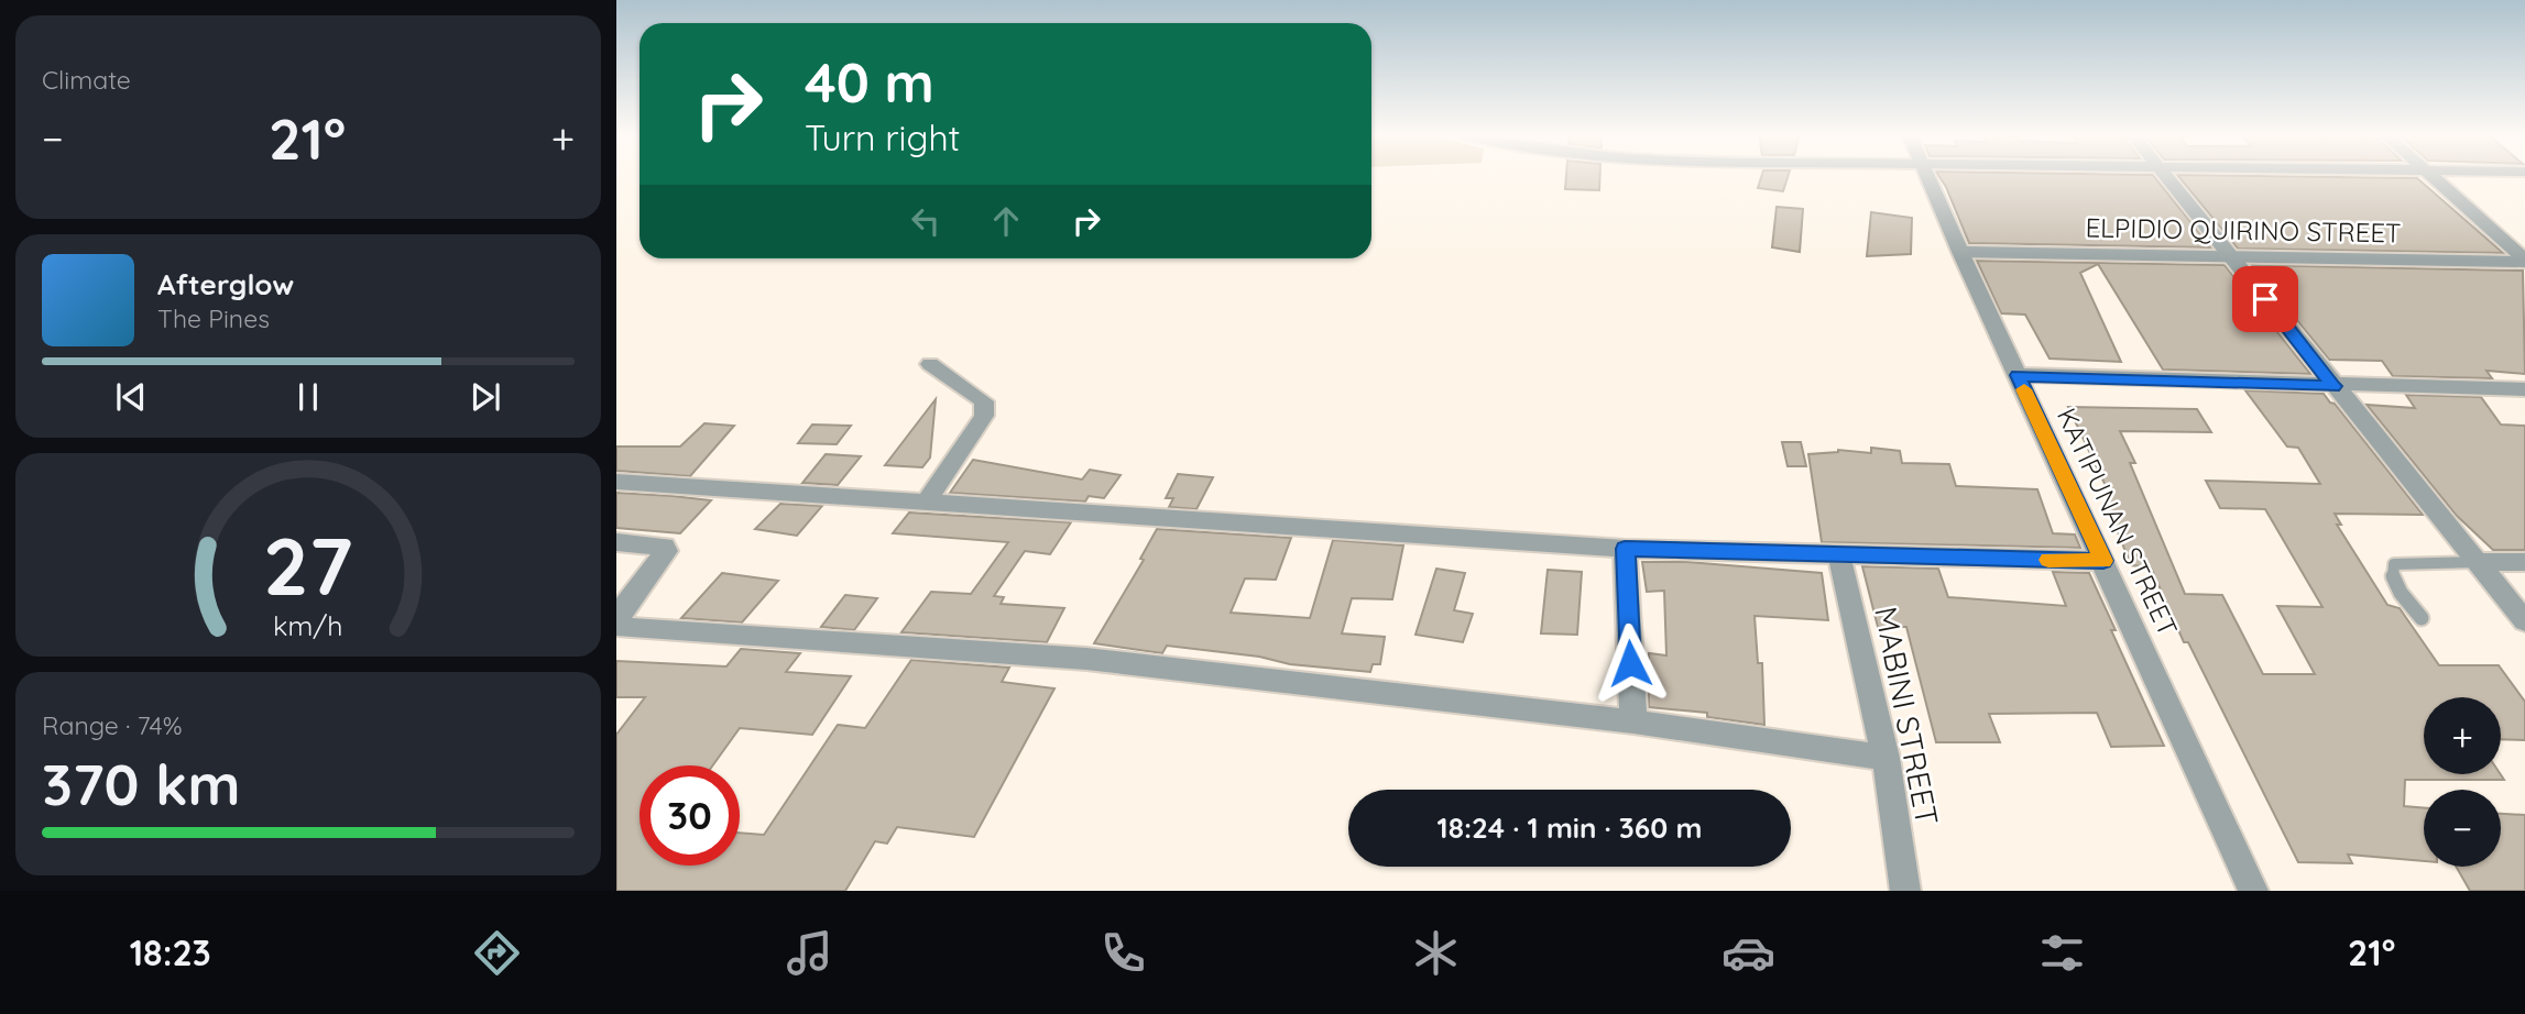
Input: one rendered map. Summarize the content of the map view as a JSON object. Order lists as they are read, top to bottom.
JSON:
{
  "streets": {
    "street": ["ELPIDIO QUIRINO STREET", "KATIPUNAN STREET", "MABINI STREET"]
  },
  "crossings": [
    ["ELPIDIO QUIRINO STREET", "KATIPUNAN STREET"]
  ],
  "page": {
    "tile": [
      "Climate",
      ["Range · 74%", "370 km"]
    ],
    "turn": ["40 m", "Turn right"],
    "heat": ["−", "21°", "+"],
    "song": ["Afterglow", "The Pines"],
    "map_buttons": ["+", "−"],
    "limit": "30",
    "trip": "18:24 · 1 min · 360 m",
    "tabs": ["18:23", "21°"],
    "gauge": ["27", "km/h"]
  }
}
